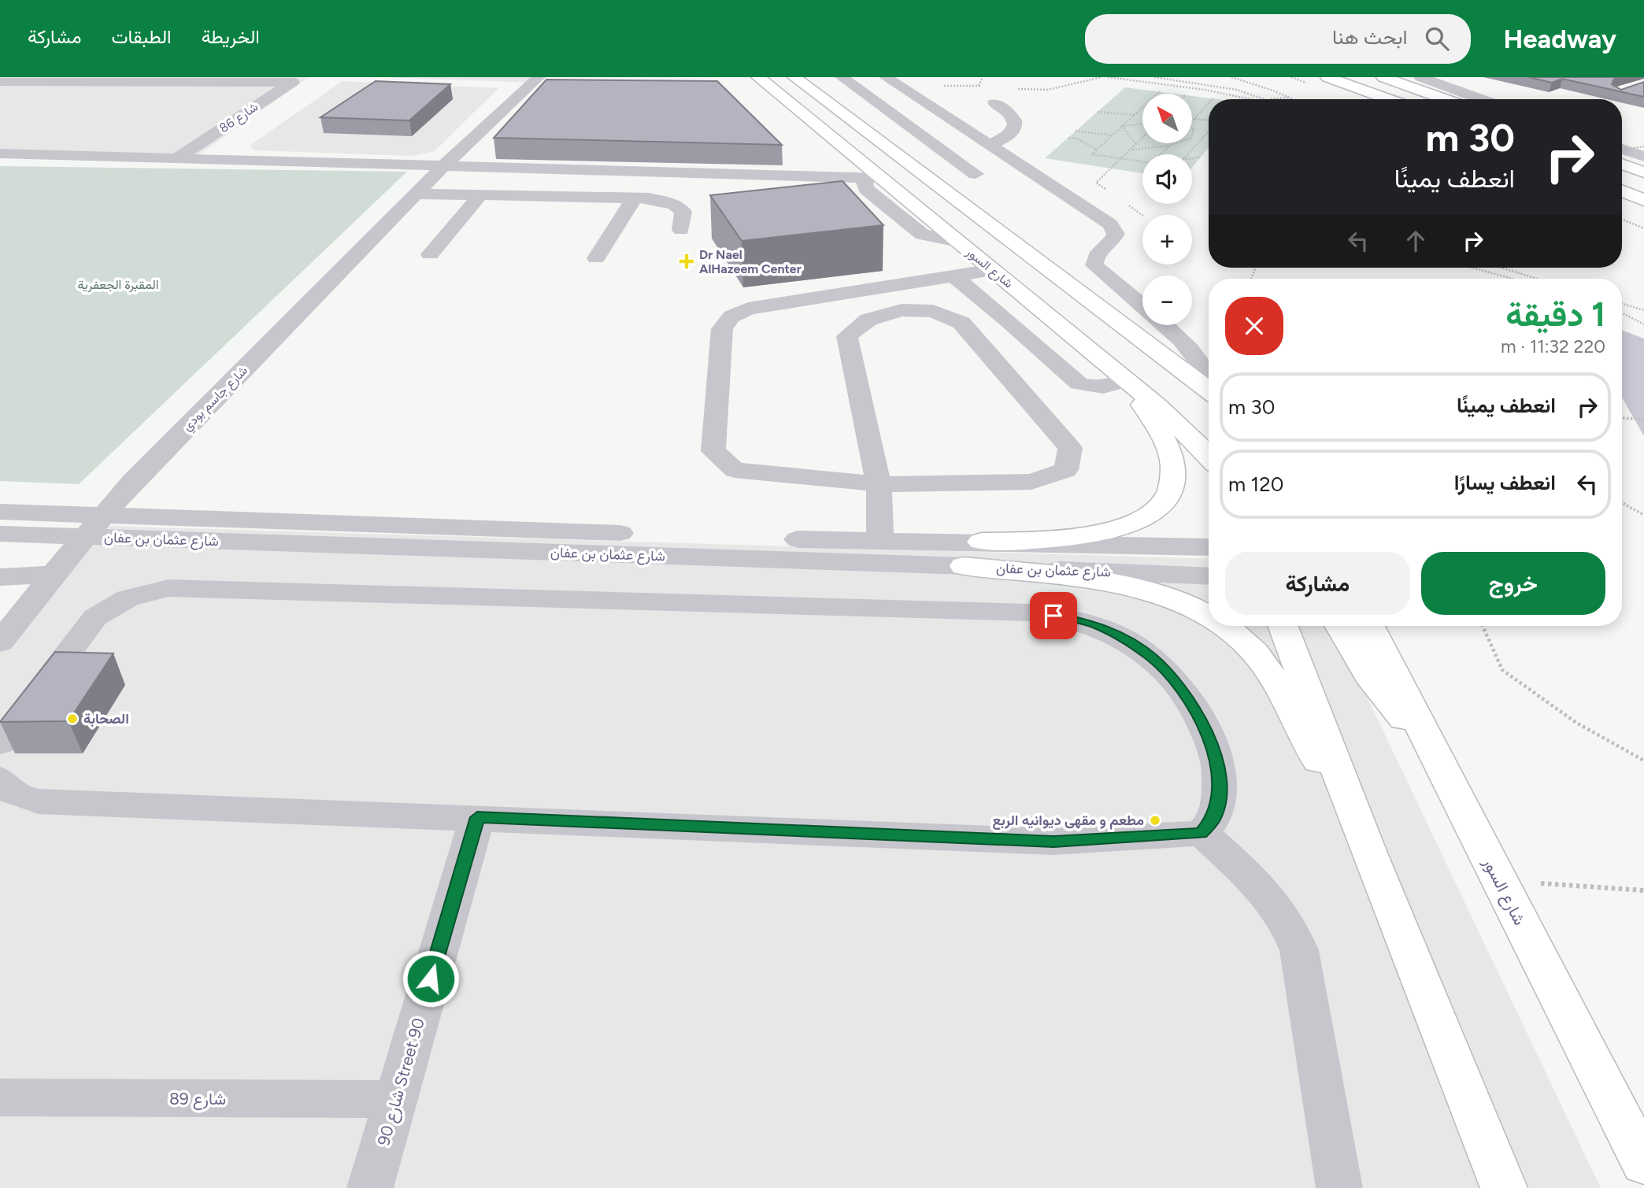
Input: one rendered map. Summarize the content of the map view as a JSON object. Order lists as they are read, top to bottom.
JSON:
{
  "streets": {
    "main road": ["شارع السور"],
    "street": [
      "شارع 86",
      "شارع جاسم بودي",
      "شارع عثمان بن عفان",
      "شارع 90 Street 90",
      "شارع 89"
    ]
  },
  "crossings": [
    ["شارع جاسم بودي", "شارع عثمان بن عفان"],
    ["شارع 90 Street 90", "شارع 89"]
  ],
  "parks": ["المقبرة الجعفرية"],
  "places": {
    "health": ["Dr Nael AlHazeem Center"],
    "other": ["الصحابة", "مطعم و مقهى ديوانيه الربع"]
  },
  "north": "top left",
  "page": {
    "header": "Headway",
    "search": "ابحث هنا",
    "nav": ["الخريطة", "الطبقات", "مشاركة"],
    "map_buttons": ["+", "−"],
    "turn": ["30 m", "انعطف يمينًا"],
    "heading": ["1 دقيقة", "220 m · 11:32"],
    "list": [
      {
        "name": "انعطف يمينًا",
        "value": "30 m"
      },
      {
        "name": "انعطف يسارًا",
        "value": "120 m"
      }
    ],
    "buttons": ["خروج", "مشاركة"]
  }
}
